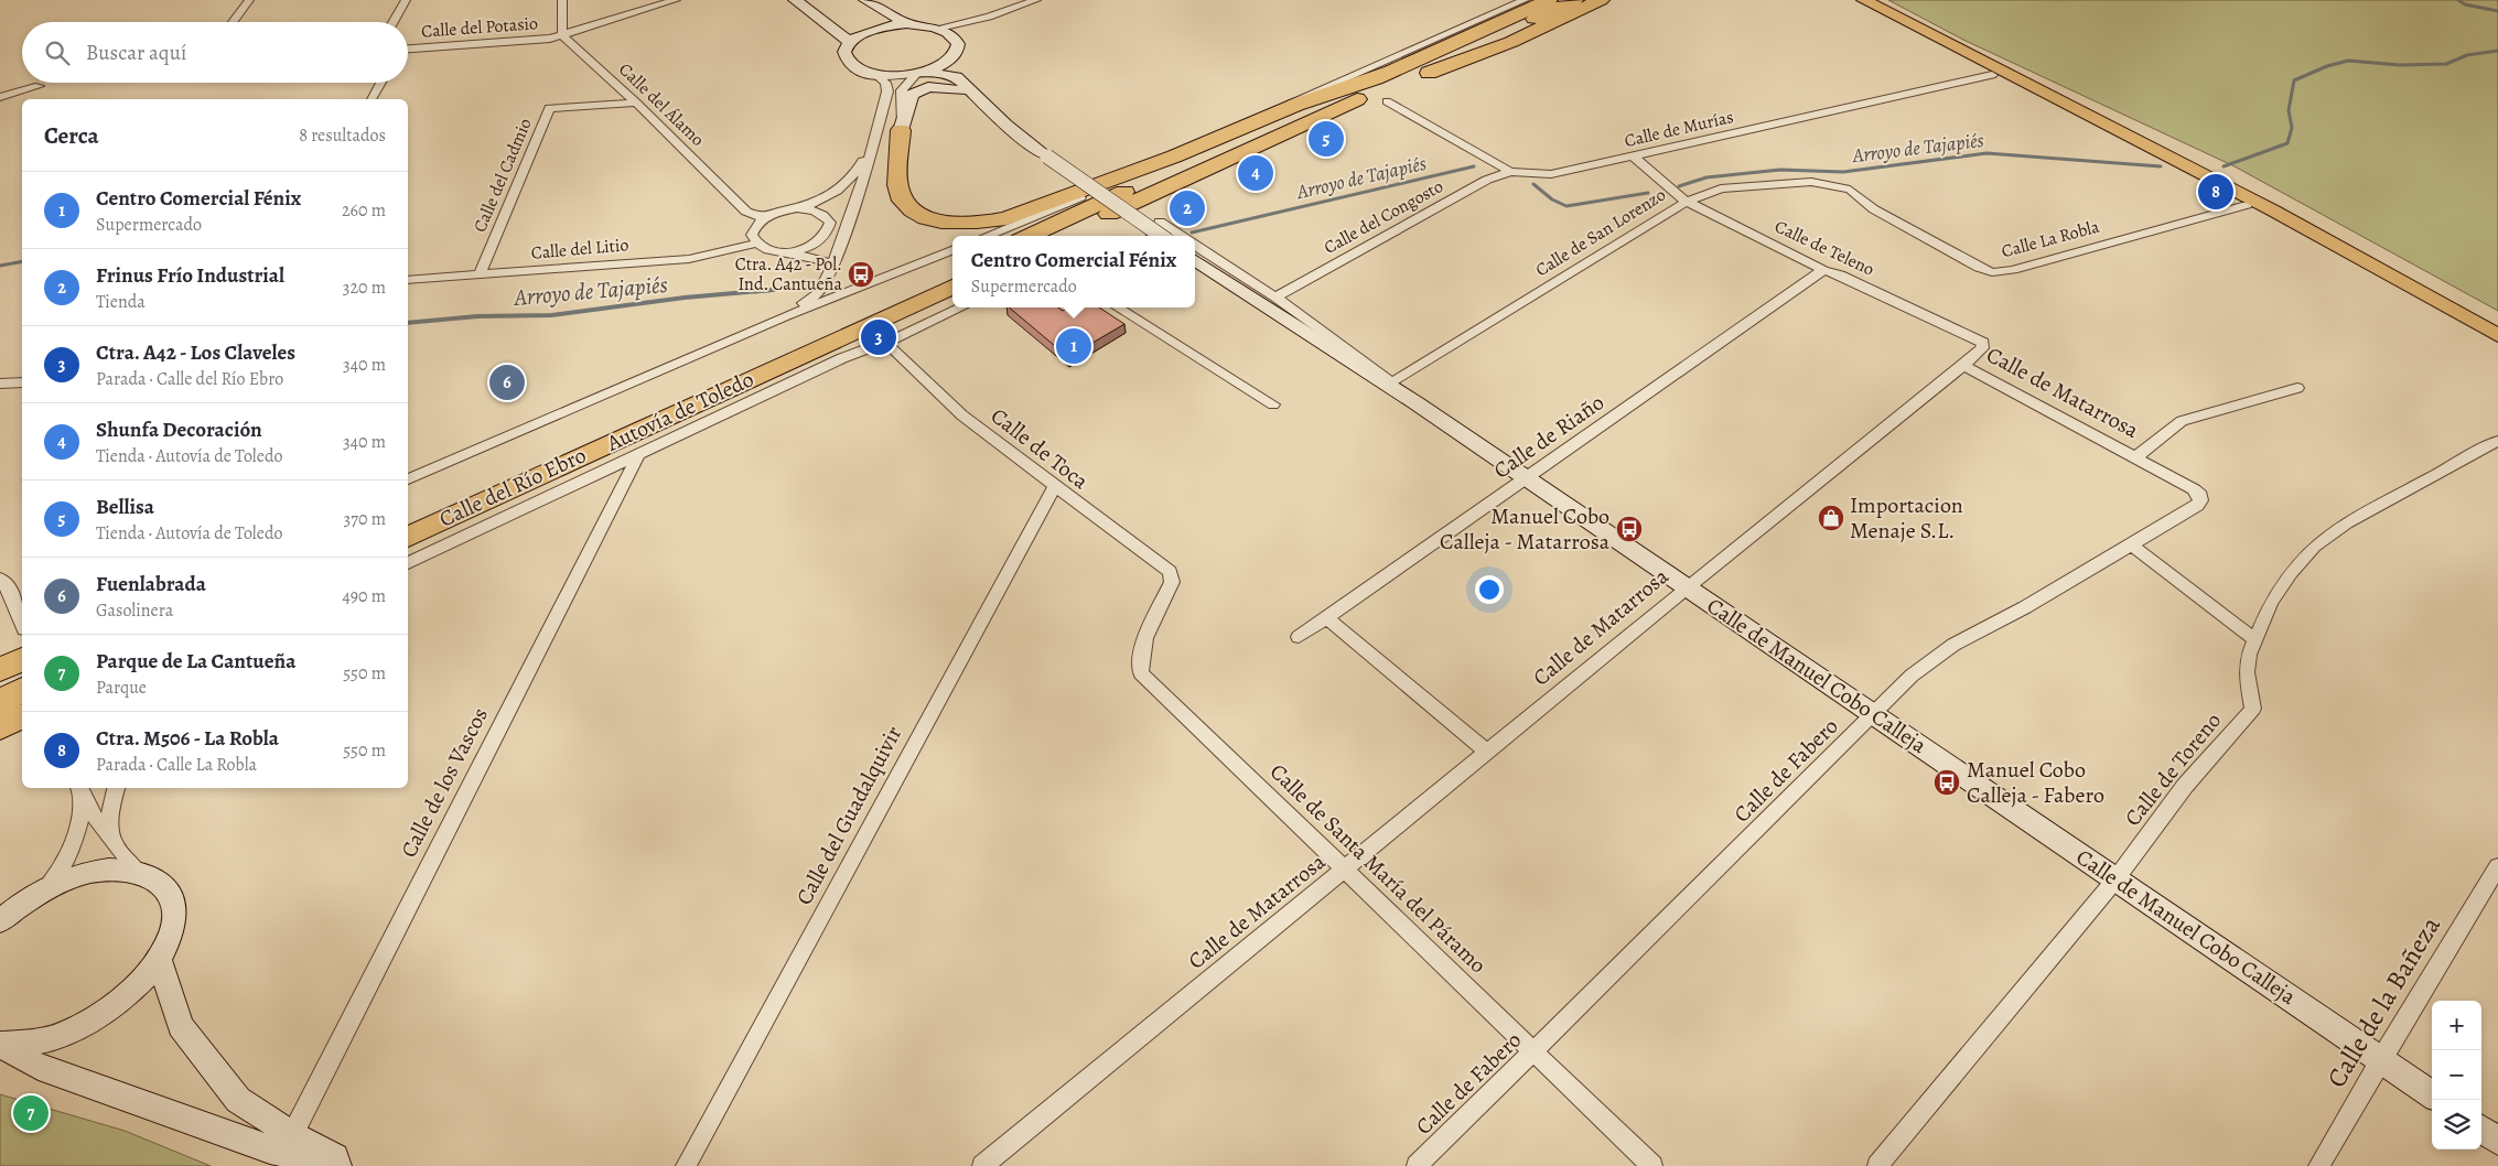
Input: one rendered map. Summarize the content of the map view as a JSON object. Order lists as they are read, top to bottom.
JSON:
{
  "streets": {
    "highway": ["Autovía de Toledo"],
    "street": [
      "Calle del Potasio",
      "Calle del Álamo",
      "Calle de Murías",
      "Calle del Cadmio",
      "Calle del Congosto",
      "Calle de San Lorenzo",
      "Calle La Robla",
      "Calle de Teleno",
      "Calle del Litio",
      "Calle de Matarrosa",
      "Calle de Riaño",
      "Calle de Toca",
      "Calle del Río Ebro",
      "Calle de Manuel Cobo Calleja",
      "Calle de Toreno",
      "Calle de Fabero",
      "Calle de los Vascos",
      "Calle del Guadalquivir",
      "Calle de Santa María del Páramo",
      "Calle de la Bañeza"
    ]
  },
  "crossings": [
    ["Calle del Potasio", "Calle del Álamo"],
    ["Calle del Álamo", "Calle del Cadmio"],
    ["Calle de Murías", "Calle del Congosto"],
    ["Calle de Murías", "Calle de Teleno"],
    ["Calle del Cadmio", "Calle del Litio"],
    ["Calle del Congosto", "Calle de Manuel Cobo Calleja"],
    ["Calle de San Lorenzo", "Calle La Robla"],
    ["Calle de San Lorenzo", "Calle de Teleno"],
    ["Calle de San Lorenzo", "Calle de Manuel Cobo Calleja"],
    ["Calle de Teleno", "Calle de Matarrosa"],
    ["Calle de Teleno", "Calle de Riaño"],
    ["Calle de Matarrosa", "Calle de Manuel Cobo Calleja"],
    ["Calle de Matarrosa", "Calle de Fabero"],
    ["Calle de Matarrosa", "Calle de Santa María del Páramo"],
    ["Calle de Riaño", "Calle de Manuel Cobo Calleja"],
    ["Calle de Toca", "Calle del Río Ebro"],
    ["Calle de Toca", "Calle del Guadalquivir"],
    ["Calle de Toca", "Calle de Santa María del Páramo"],
    ["Calle del Río Ebro", "Calle de los Vascos"],
    ["Calle de Manuel Cobo Calleja", "Calle de Toreno"],
    ["Calle de Manuel Cobo Calleja", "Calle de Fabero"],
    ["Calle de Manuel Cobo Calleja", "Calle de la Bañeza"],
    ["Calle de Fabero", "Calle de Santa María del Páramo"]
  ],
  "water": ["Arroyo de Tajapiés"],
  "places": {
    "bus stop": ["Ctra. A42 - Pol. Ind. Cantueña", "Manuel Cobo Calleja - Matarrosa", "Manuel Cobo Calleja - Fabero"],
    "shop": ["Importacion Menaje S.L."]
  },
  "page": {
    "search": "Buscar aquí",
    "heading": ["Cerca", "8 resultados"],
    "pins": [
      "5",
      "4",
      "8",
      "2",
      "3",
      "1",
      "6",
      "7"
    ],
    "list": [
      {
        "mark": "1",
        "name": "Centro Comercial Fénix",
        "note": "Supermercado",
        "value": "260 m"
      },
      {
        "mark": "2",
        "name": "Frinus Frío Industrial",
        "note": "Tienda",
        "value": "320 m"
      },
      {
        "mark": "3",
        "name": "Ctra. A42 - Los Claveles",
        "note": "Parada · Calle del Río Ebro",
        "value": "340 m"
      },
      {
        "mark": "4",
        "name": "Shunfa Decoración",
        "note": "Tienda · Autovía de Toledo",
        "value": "340 m"
      },
      {
        "mark": "5",
        "name": "Bellisa",
        "note": "Tienda · Autovía de Toledo",
        "value": "370 m"
      },
      {
        "mark": "6",
        "name": "Fuenlabrada",
        "note": "Gasolinera",
        "value": "490 m"
      },
      {
        "mark": "7",
        "name": "Parque de La Cantueña",
        "note": "Parque",
        "value": "550 m"
      },
      {
        "mark": "8",
        "name": "Ctra. M506 - La Robla",
        "note": "Parada · Calle La Robla",
        "value": "550 m"
      }
    ],
    "popup": ["Centro Comercial Fénix", "Supermercado"],
    "map_buttons": ["+", "−"]
  }
}
